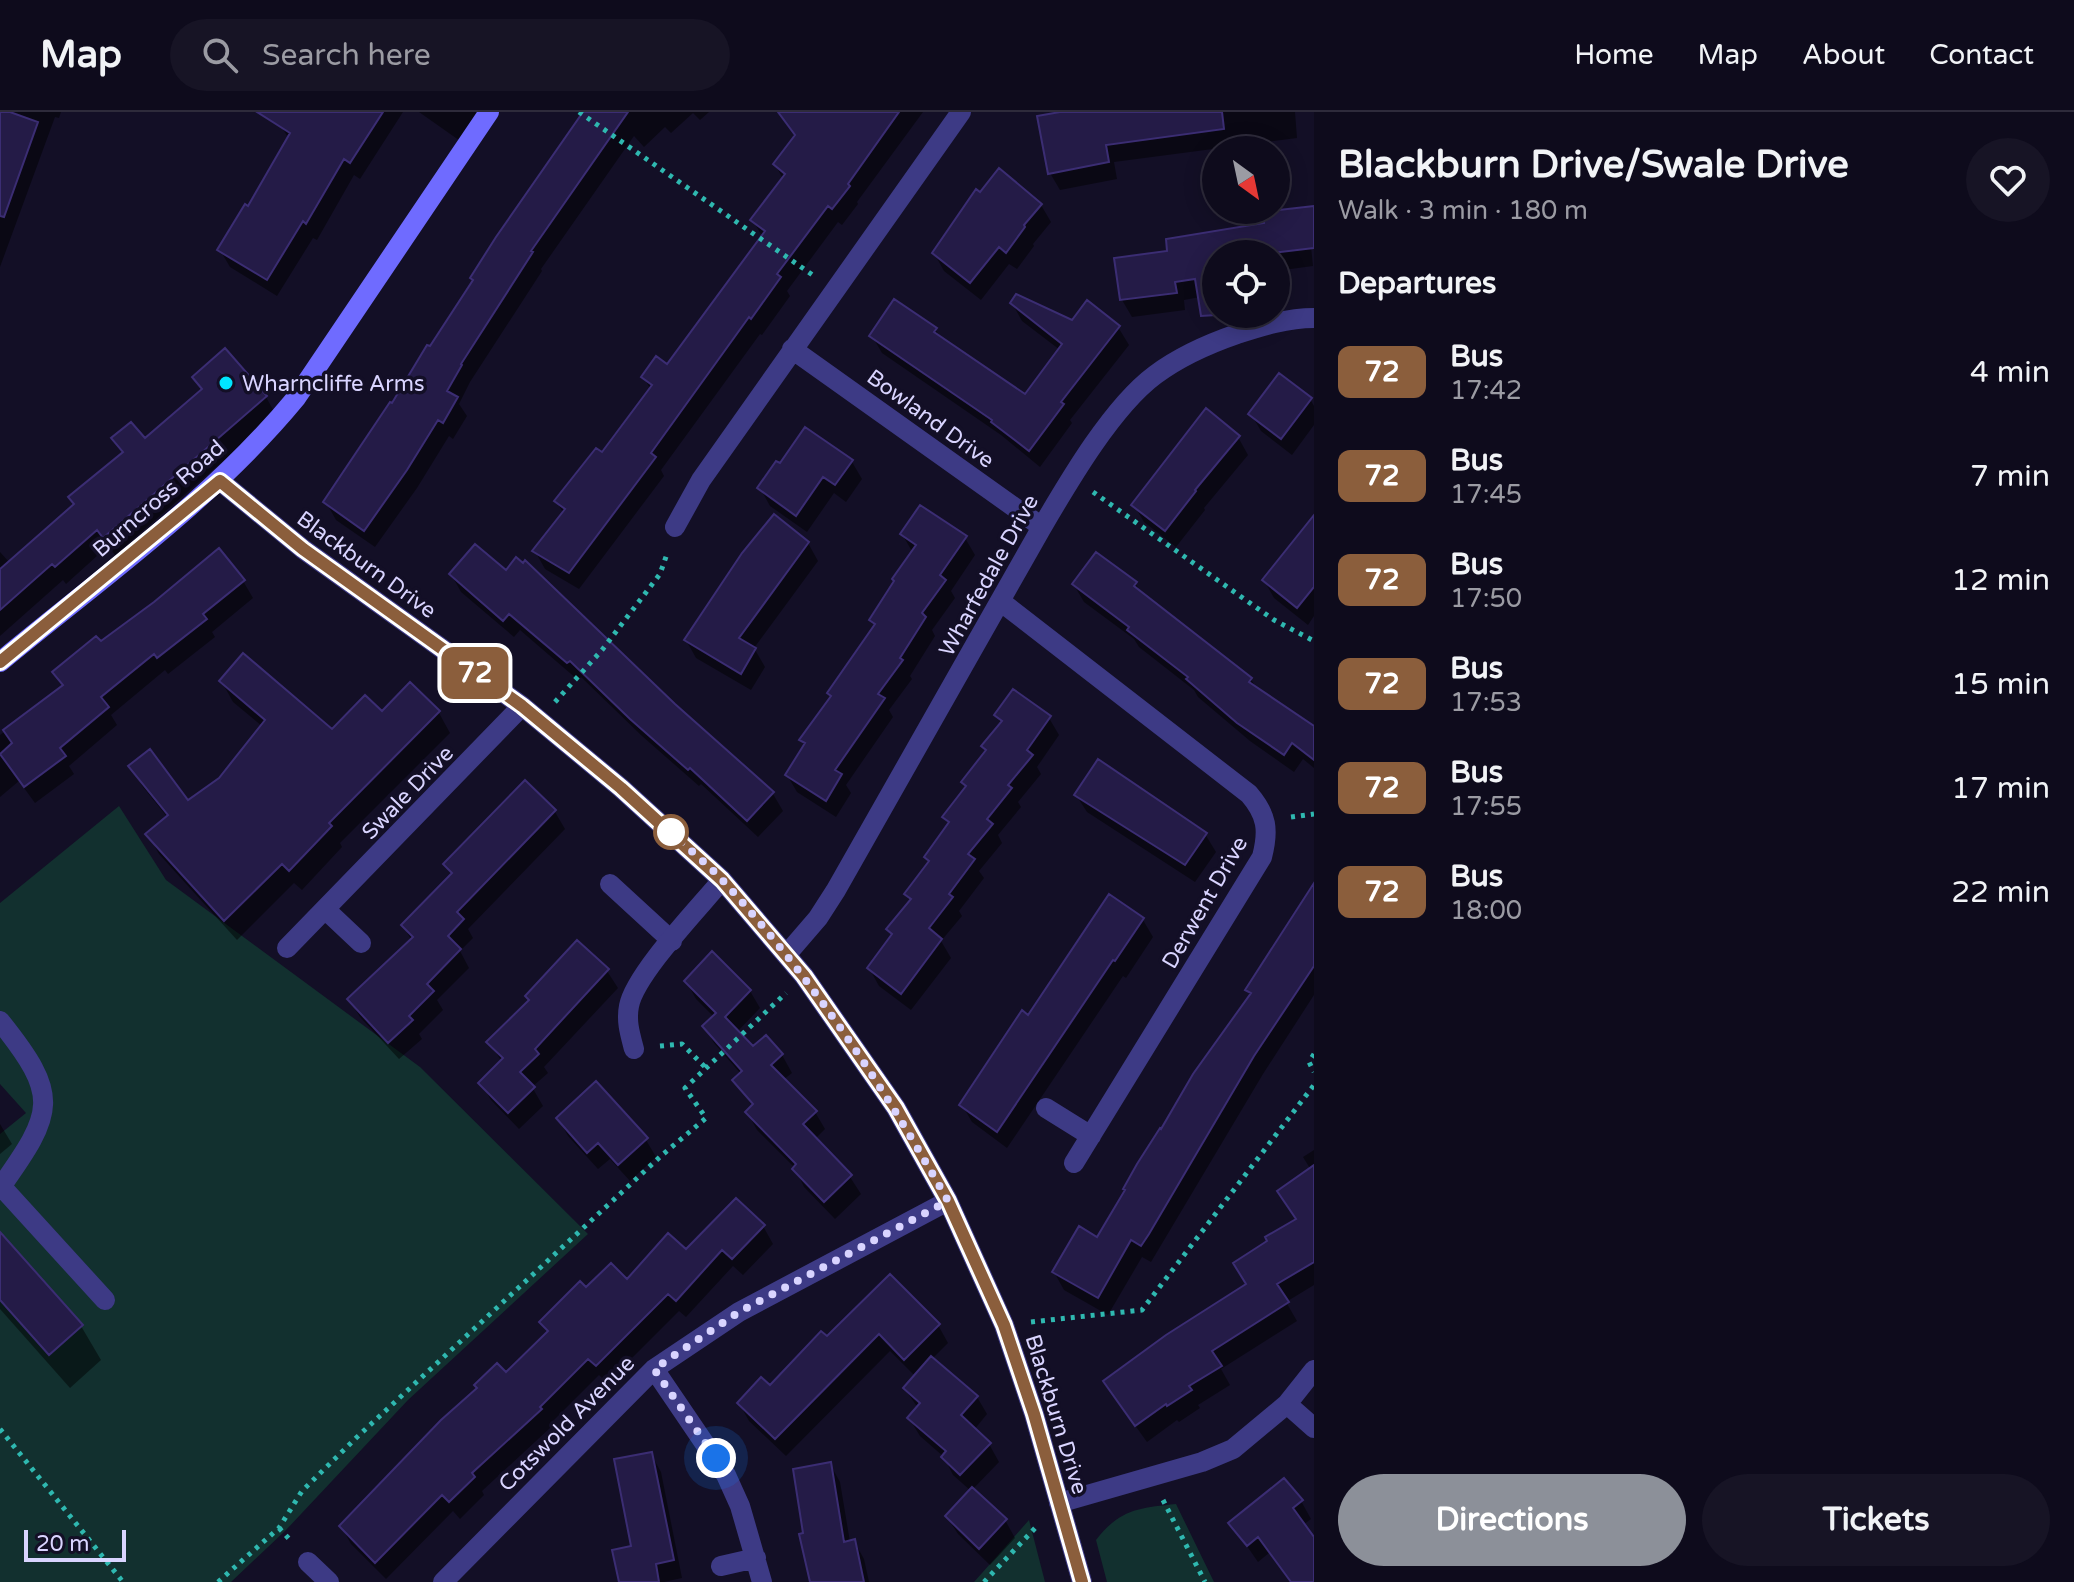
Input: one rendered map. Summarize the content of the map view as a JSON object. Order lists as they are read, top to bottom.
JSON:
{
  "streets": {
    "main road": ["Burncross Road"],
    "street": [
      "Bowland Drive",
      "Blackburn Drive",
      "Wharfedale Drive",
      "Swale Drive",
      "Derwent Drive",
      "Cotswold Avenue"
    ]
  },
  "crossings": [
    ["Bowland Drive", "Wharfedale Drive"],
    ["Burncross Road", "Blackburn Drive"],
    ["Blackburn Drive", "Wharfedale Drive"],
    ["Blackburn Drive", "Swale Drive"],
    ["Blackburn Drive", "Cotswold Avenue"],
    ["Wharfedale Drive", "Derwent Drive"]
  ],
  "places": ["Wharncliffe Arms"],
  "lines": ["bus line 72"],
  "scale_bar": "20 m",
  "north": "bottom right",
  "page": {
    "header": "Map",
    "search": "Search here",
    "nav": [
      "Home",
      "Map",
      "About",
      "Contact"
    ],
    "on_map": "72",
    "heading": [
      ["Blackburn Drive/Swale Drive", "Walk · 3 min · 180 m"],
      "Departures"
    ],
    "list": [
      {
        "mark": "72",
        "name": "Bus",
        "note": "17:42",
        "value": "4 min"
      },
      {
        "mark": "72",
        "name": "Bus",
        "note": "17:45",
        "value": "7 min"
      },
      {
        "mark": "72",
        "name": "Bus",
        "note": "17:50",
        "value": "12 min"
      },
      {
        "mark": "72",
        "name": "Bus",
        "note": "17:53",
        "value": "15 min"
      },
      {
        "mark": "72",
        "name": "Bus",
        "note": "17:55",
        "value": "17 min"
      },
      {
        "mark": "72",
        "name": "Bus",
        "note": "18:00",
        "value": "22 min"
      }
    ],
    "buttons": ["Directions", "Tickets"],
    "scale": "20 m"
  }
}
